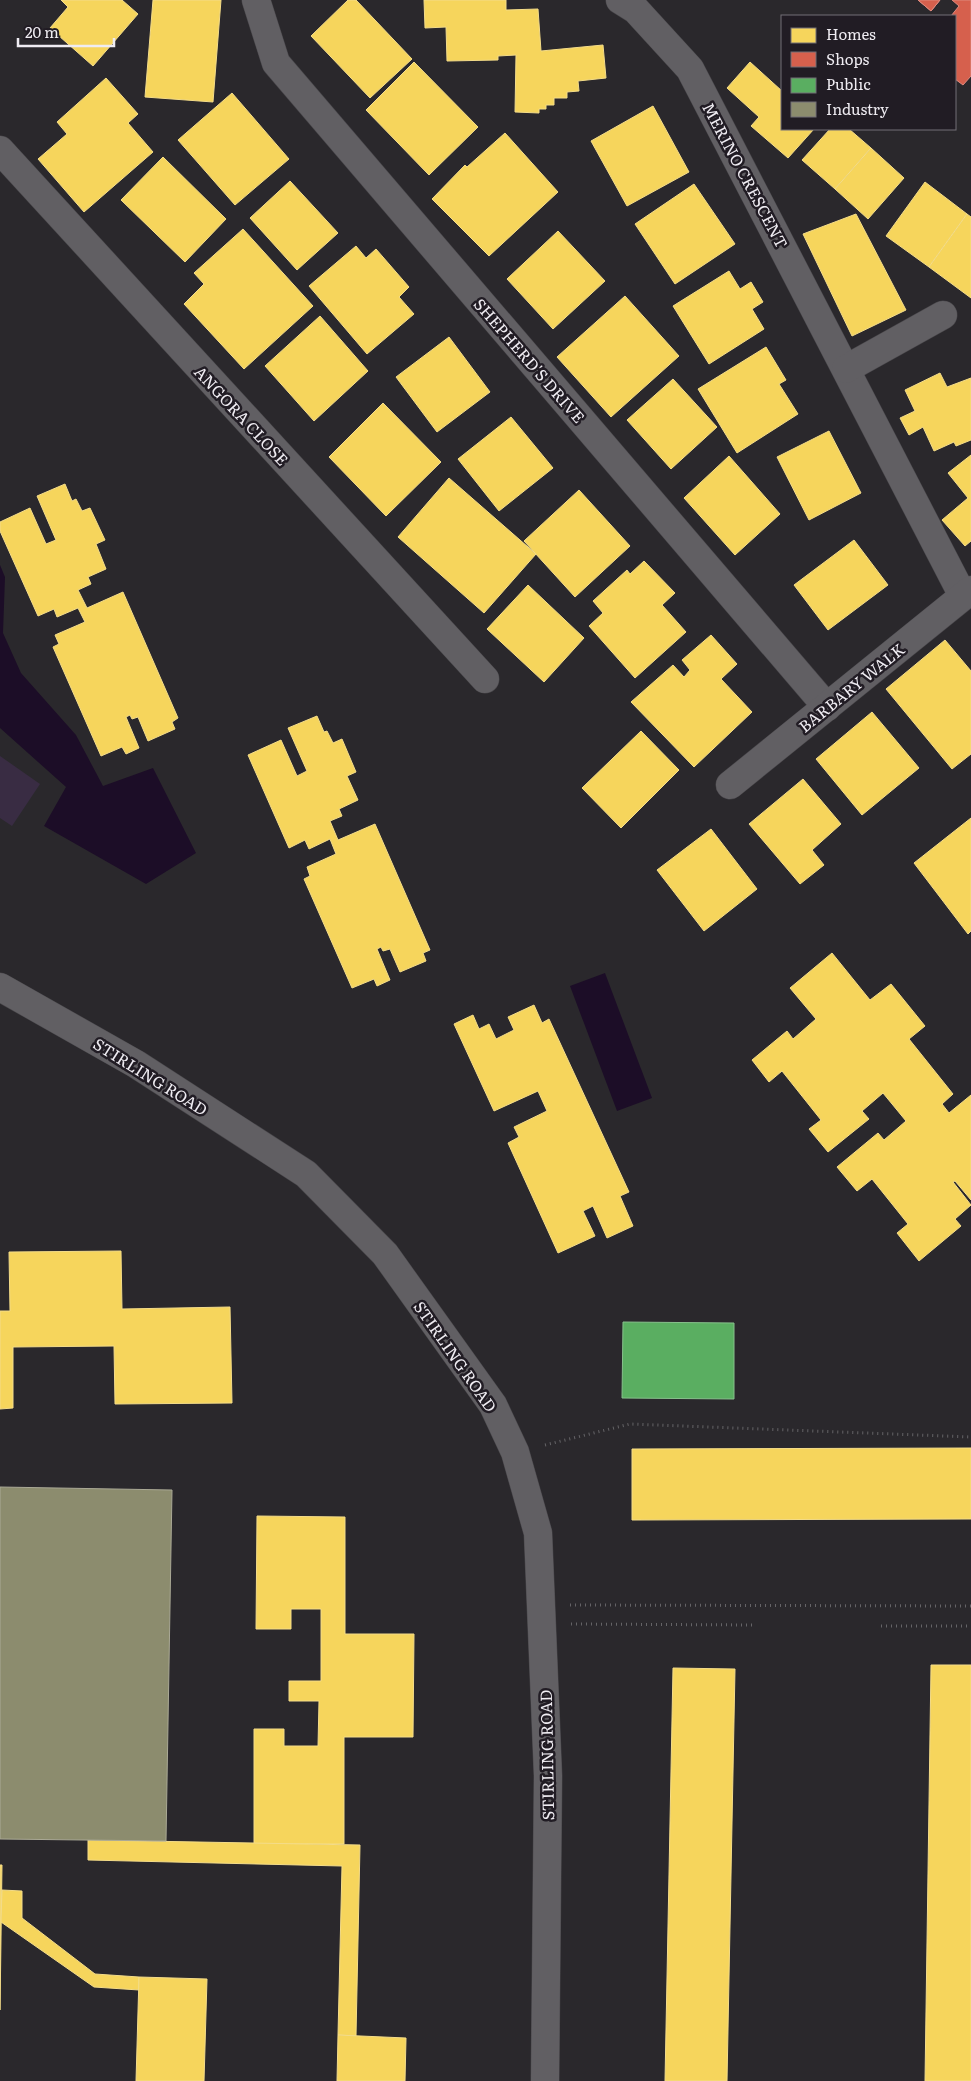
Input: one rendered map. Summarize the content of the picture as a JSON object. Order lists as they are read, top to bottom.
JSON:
{
  "streets": {
    "street": [
      "MERINO CRESCENT",
      "SHEPHERD'S DRIVE",
      "ANGORA CLOSE",
      "BARBARY WALK",
      "STIRLING ROAD"
    ]
  },
  "crossings": [
    ["MERINO CRESCENT", "BARBARY WALK"],
    ["SHEPHERD'S DRIVE", "BARBARY WALK"]
  ],
  "legend": [
    "Homes",
    "Shops",
    "Public",
    "Industry"
  ],
  "scale_bar": "20 m"
}
